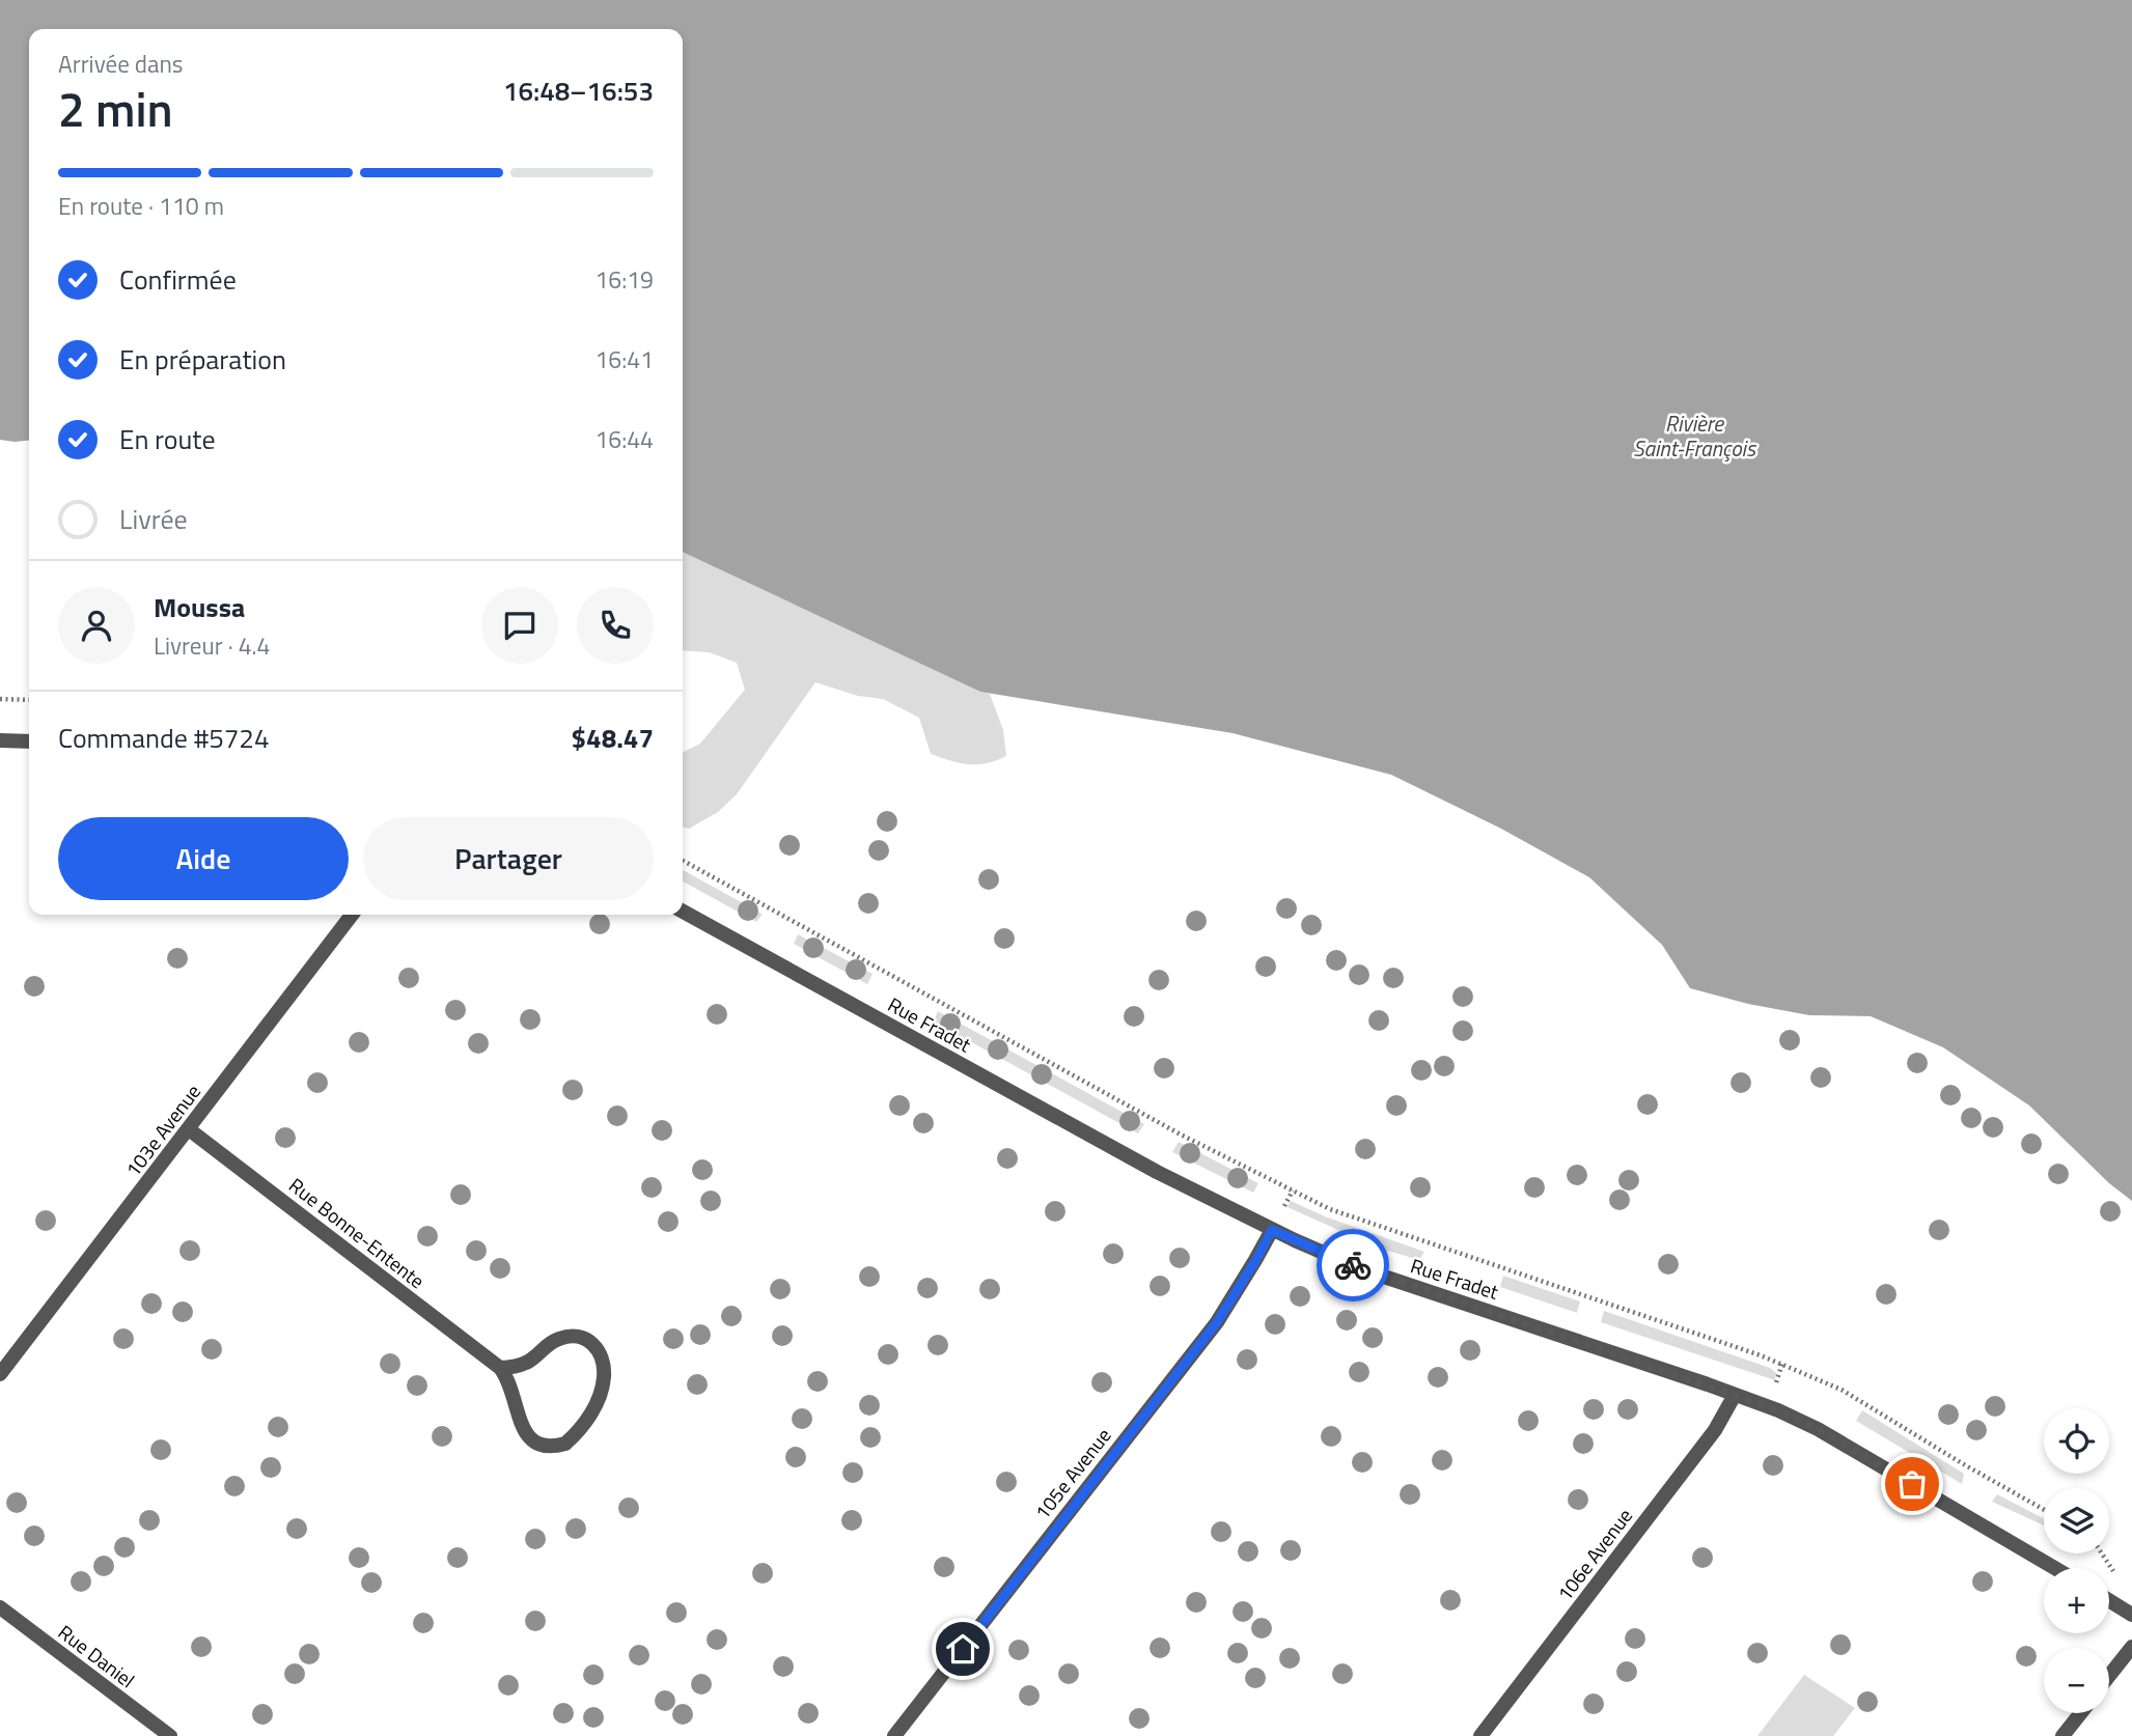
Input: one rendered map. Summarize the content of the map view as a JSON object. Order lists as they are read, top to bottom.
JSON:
{
  "streets": {
    "street": [
      "Rue Fradet",
      "103e Avenue",
      "Rue Bonne-Entente",
      "105e Avenue",
      "106e Avenue",
      "Rue Daniel"
    ]
  },
  "crossings": [
    ["Rue Fradet", "105e Avenue"],
    ["Rue Fradet", "106e Avenue"],
    ["103e Avenue", "Rue Bonne-Entente"]
  ],
  "water": ["Rivière Saint-François"],
  "page": {
    "heading": ["2 min", "Arrivée dans", "16:48–16:53"],
    "panel": [
      "Moussa",
      "Livreur · 4.4",
      "Commande #5724",
      "$48.47"
    ],
    "bar": "En route · 110 m",
    "list": [
      ["Confirmée", "16:19"],
      ["En préparation", "16:41"],
      ["En route", "16:44"],
      "Livrée"
    ],
    "buttons": ["Aide", "Partager"],
    "map_buttons": ["+", "−"]
  }
}
